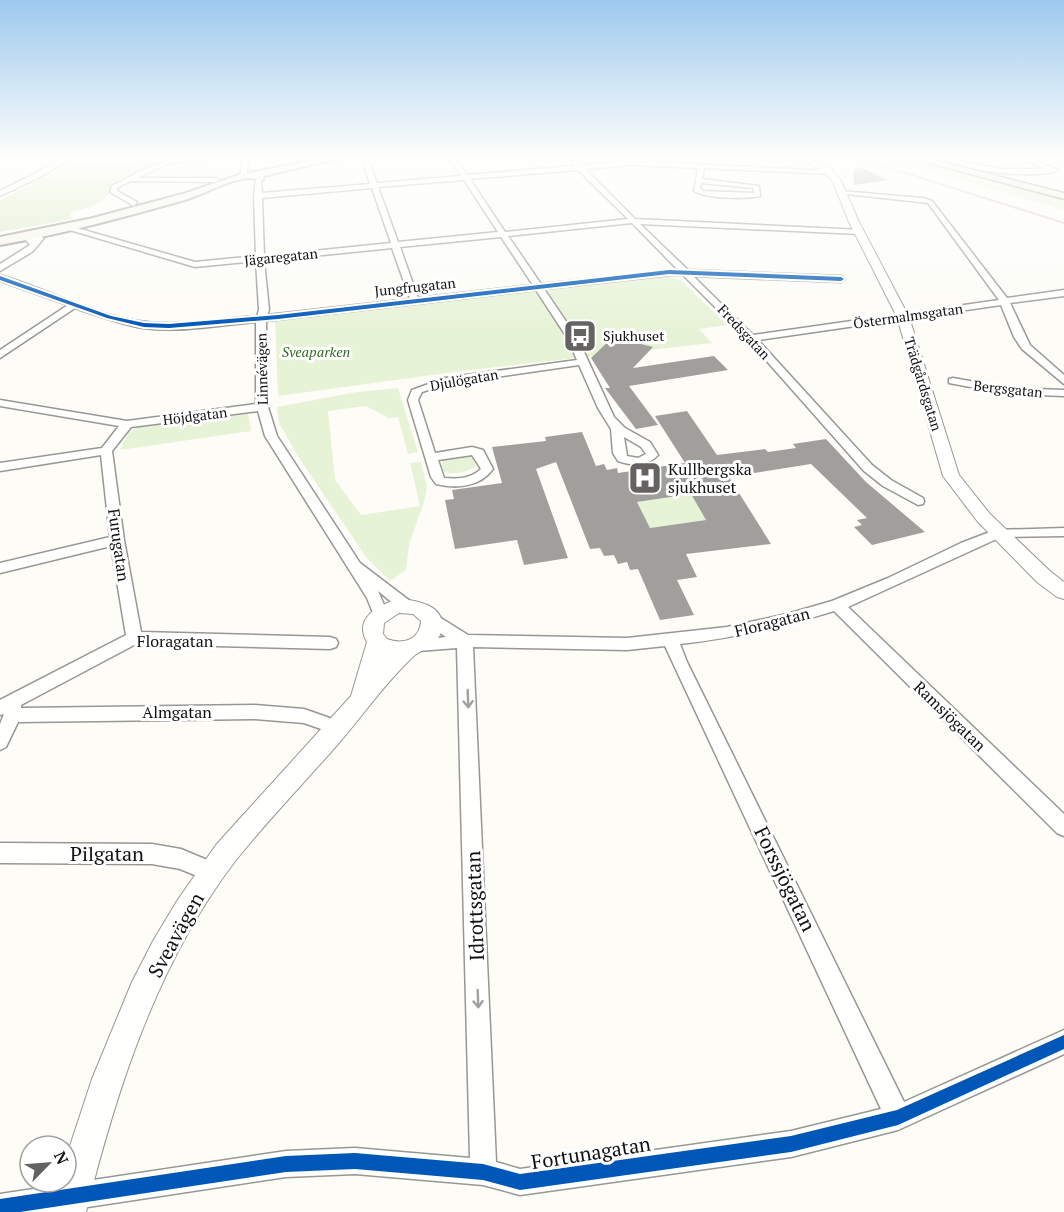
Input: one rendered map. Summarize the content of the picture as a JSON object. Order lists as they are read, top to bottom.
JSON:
{
  "streets": {
    "street": [
      "Jägaregatan",
      "Jungfrugatan",
      "Östermalmsgatan",
      "Fredsgatan",
      "Linnévägen",
      "Djulögatan",
      "Trädgårdsgatan",
      "Bergsgatan",
      "Höjdgatan",
      "Furugatan",
      "Floragatan",
      "Almgatan",
      "Ramsjögatan",
      "Pilgatan",
      "Forssjögatan",
      "Idrottsgatan",
      "Sveavägen",
      "Fortunagatan"
    ]
  },
  "crossings": [
    ["Jägaregatan", "Fredsgatan"],
    ["Jägaregatan", "Linnévägen"],
    ["Jägaregatan", "Trädgårdsgatan"],
    ["Jungfrugatan", "Fredsgatan"],
    ["Jungfrugatan", "Linnévägen"],
    ["Östermalmsgatan", "Fredsgatan"],
    ["Östermalmsgatan", "Trädgårdsgatan"],
    ["Linnévägen", "Höjdgatan"],
    ["Linnévägen", "Floragatan"],
    ["Linnévägen", "Sveavägen"],
    ["Trädgårdsgatan", "Floragatan"],
    ["Furugatan", "Floragatan"],
    ["Floragatan", "Almgatan"],
    ["Floragatan", "Ramsjögatan"],
    ["Floragatan", "Forssjögatan"],
    ["Floragatan", "Idrottsgatan"],
    ["Floragatan", "Sveavägen"],
    ["Almgatan", "Sveavägen"],
    ["Pilgatan", "Sveavägen"],
    ["Forssjögatan", "Fortunagatan"],
    ["Idrottsgatan", "Fortunagatan"],
    ["Sveavägen", "Fortunagatan"]
  ],
  "one_way": ["Idrottsgatan"],
  "parks": ["Sveaparken"],
  "places": {
    "bus stop": ["Sjukhuset"],
    "hospital": ["Kullbergska sjukhuset"]
  },
  "north": "top right"
}
